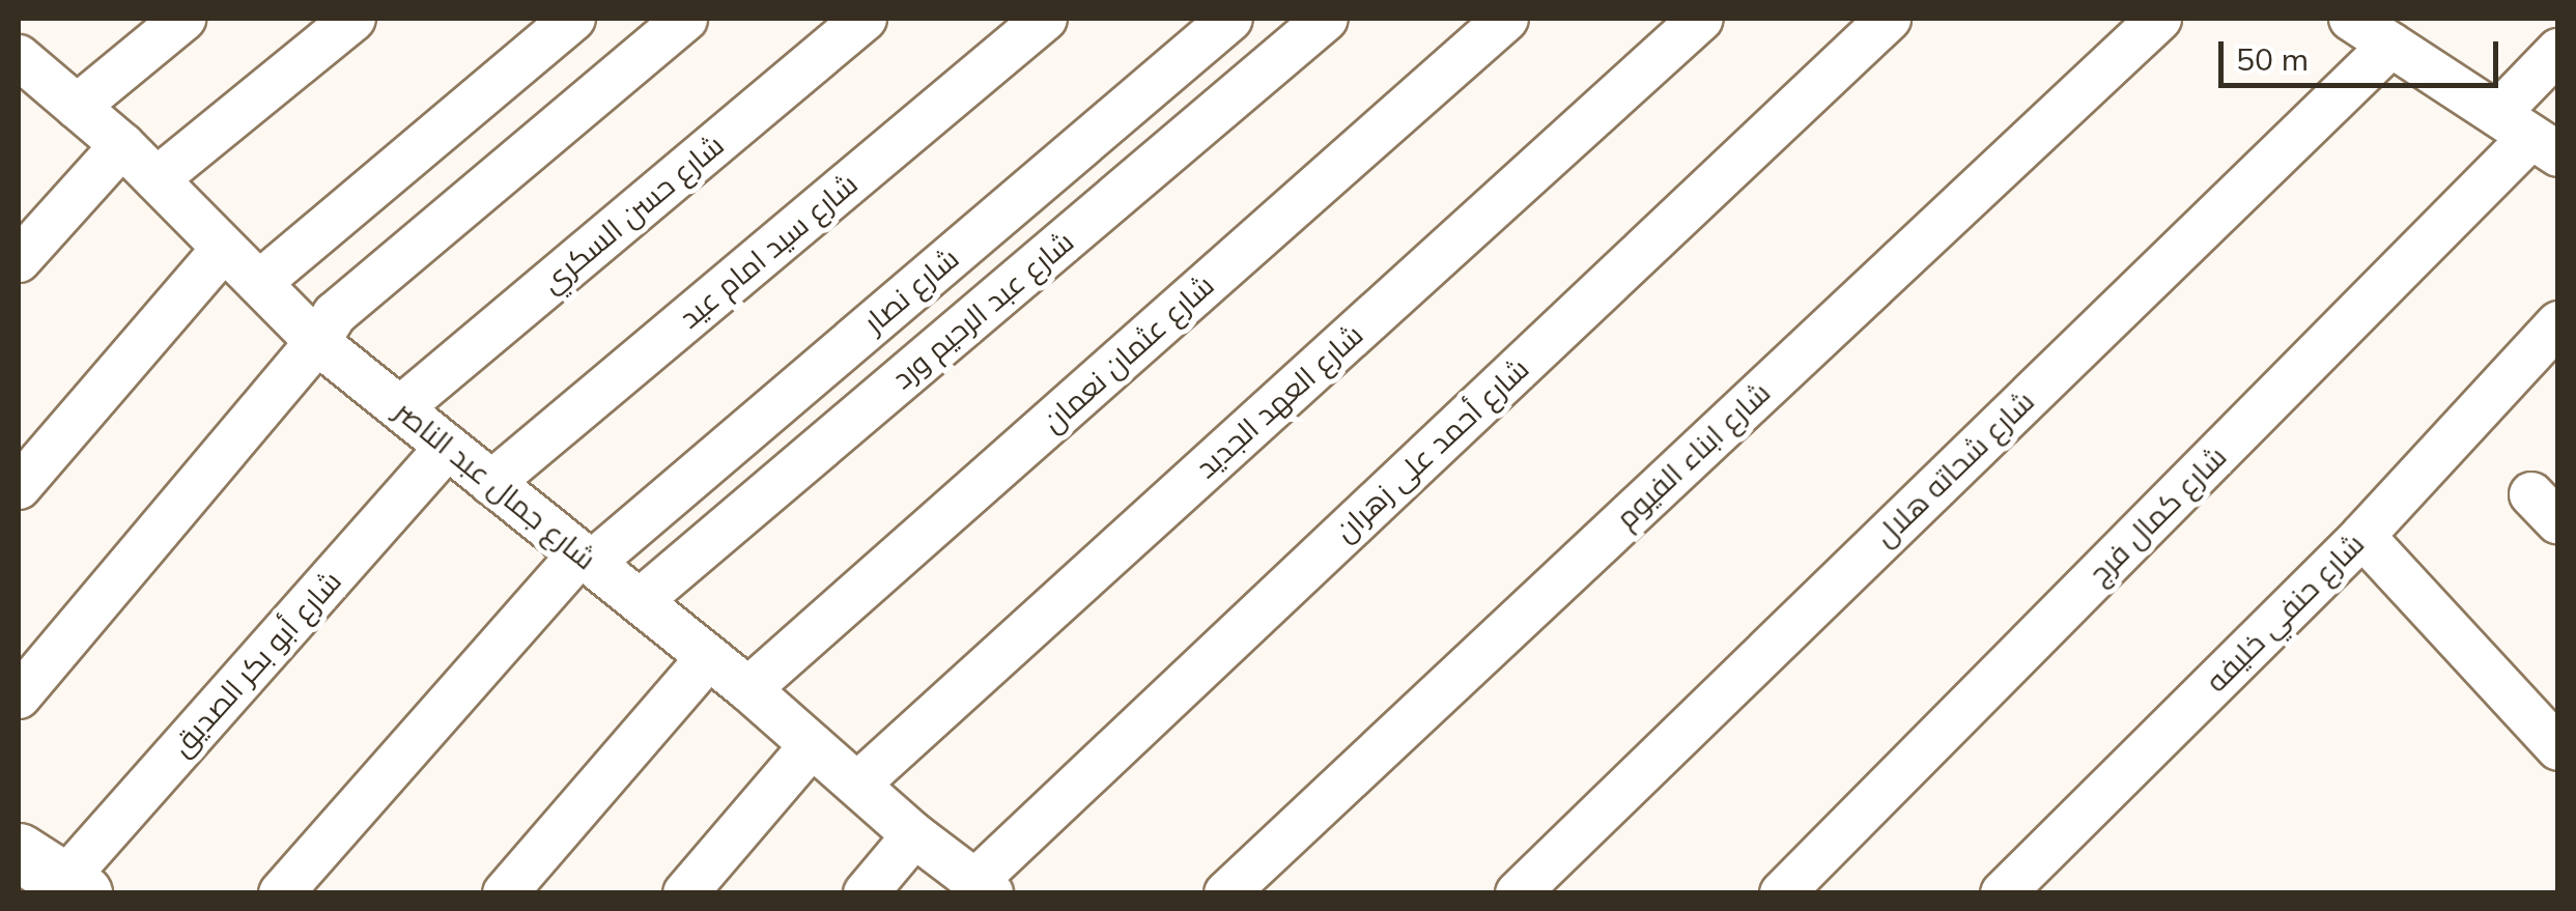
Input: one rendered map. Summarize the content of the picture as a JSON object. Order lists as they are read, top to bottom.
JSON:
{
  "streets": {
    "street": [
      "شارع حسن السكري",
      "شارع سيد امام عيد",
      "شارع نصار",
      "شارع عبد الرحيم ورد",
      "شارع عثمان نعمان",
      "شارع العهد الجديد",
      "شارع أحمد على زهران",
      "شارع ابناء الفيوم",
      "شارع شحاته هلال",
      "شارع جمال عبد الناصر",
      "شارع كمال فرج",
      "شارع حنفي خليفه",
      "شارع أبو بكر الصديق"
    ]
  },
  "crossings": [
    ["شارع حسن السكري", "شارع جمال عبد الناصر"],
    ["شارع سيد امام عيد", "شارع جمال عبد الناصر"],
    ["شارع نصار", "شارع جمال عبد الناصر"],
    ["شارع عبد الرحيم ورد", "شارع جمال عبد الناصر"],
    ["شارع عثمان نعمان", "شارع جمال عبد الناصر"],
    ["شارع العهد الجديد", "شارع جمال عبد الناصر"],
    ["شارع أحمد على زهران", "شارع جمال عبد الناصر"],
    ["شارع جمال عبد الناصر", "شارع أبو بكر الصديق"]
  ],
  "scale_bar": "50 m"
}
